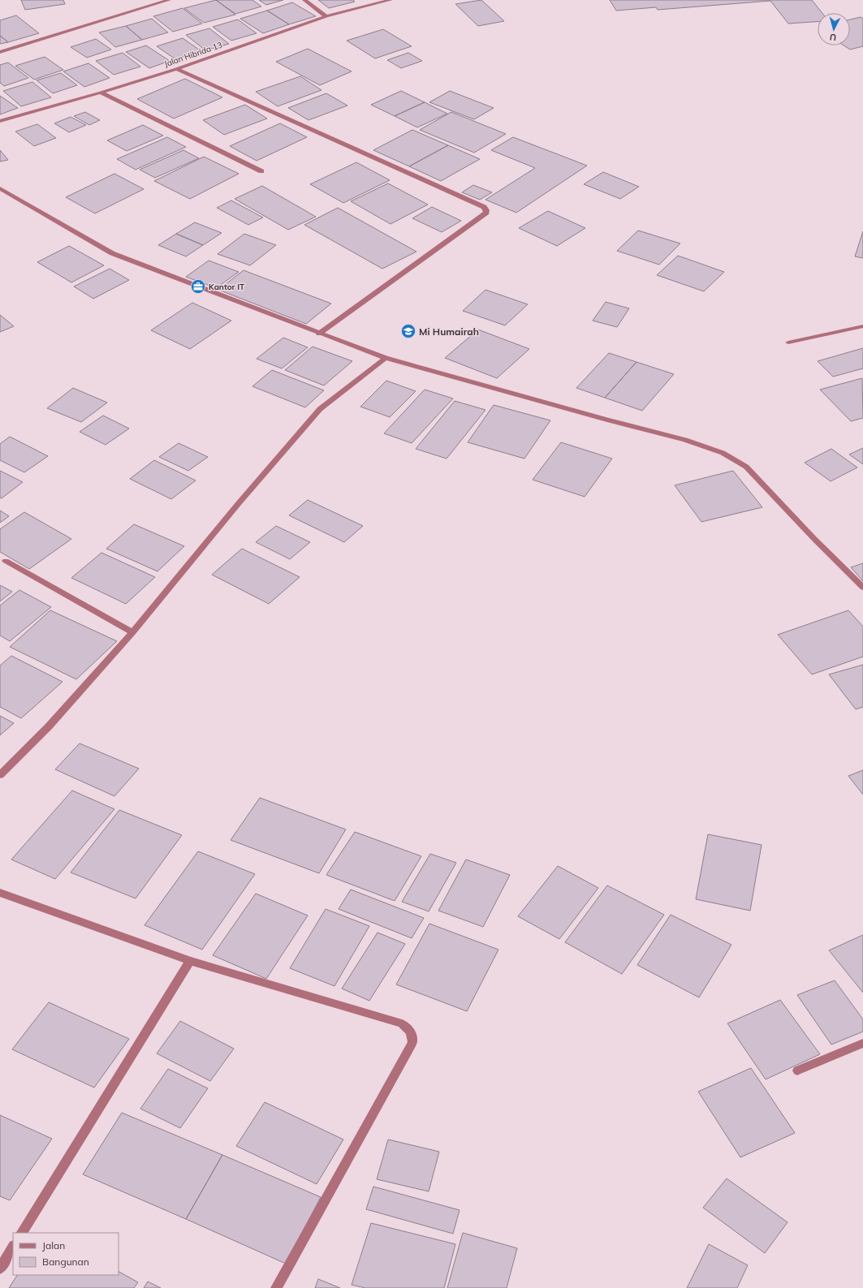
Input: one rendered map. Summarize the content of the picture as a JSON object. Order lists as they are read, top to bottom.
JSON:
{
  "streets": {
    "street": ["Jalan Hibrida 13"]
  },
  "places": {
    "office": ["Kantor IT"],
    "school or university": ["Mi Humairah"]
  },
  "legend": ["Jalan", "Bangunan"],
  "north": "bottom"
}
